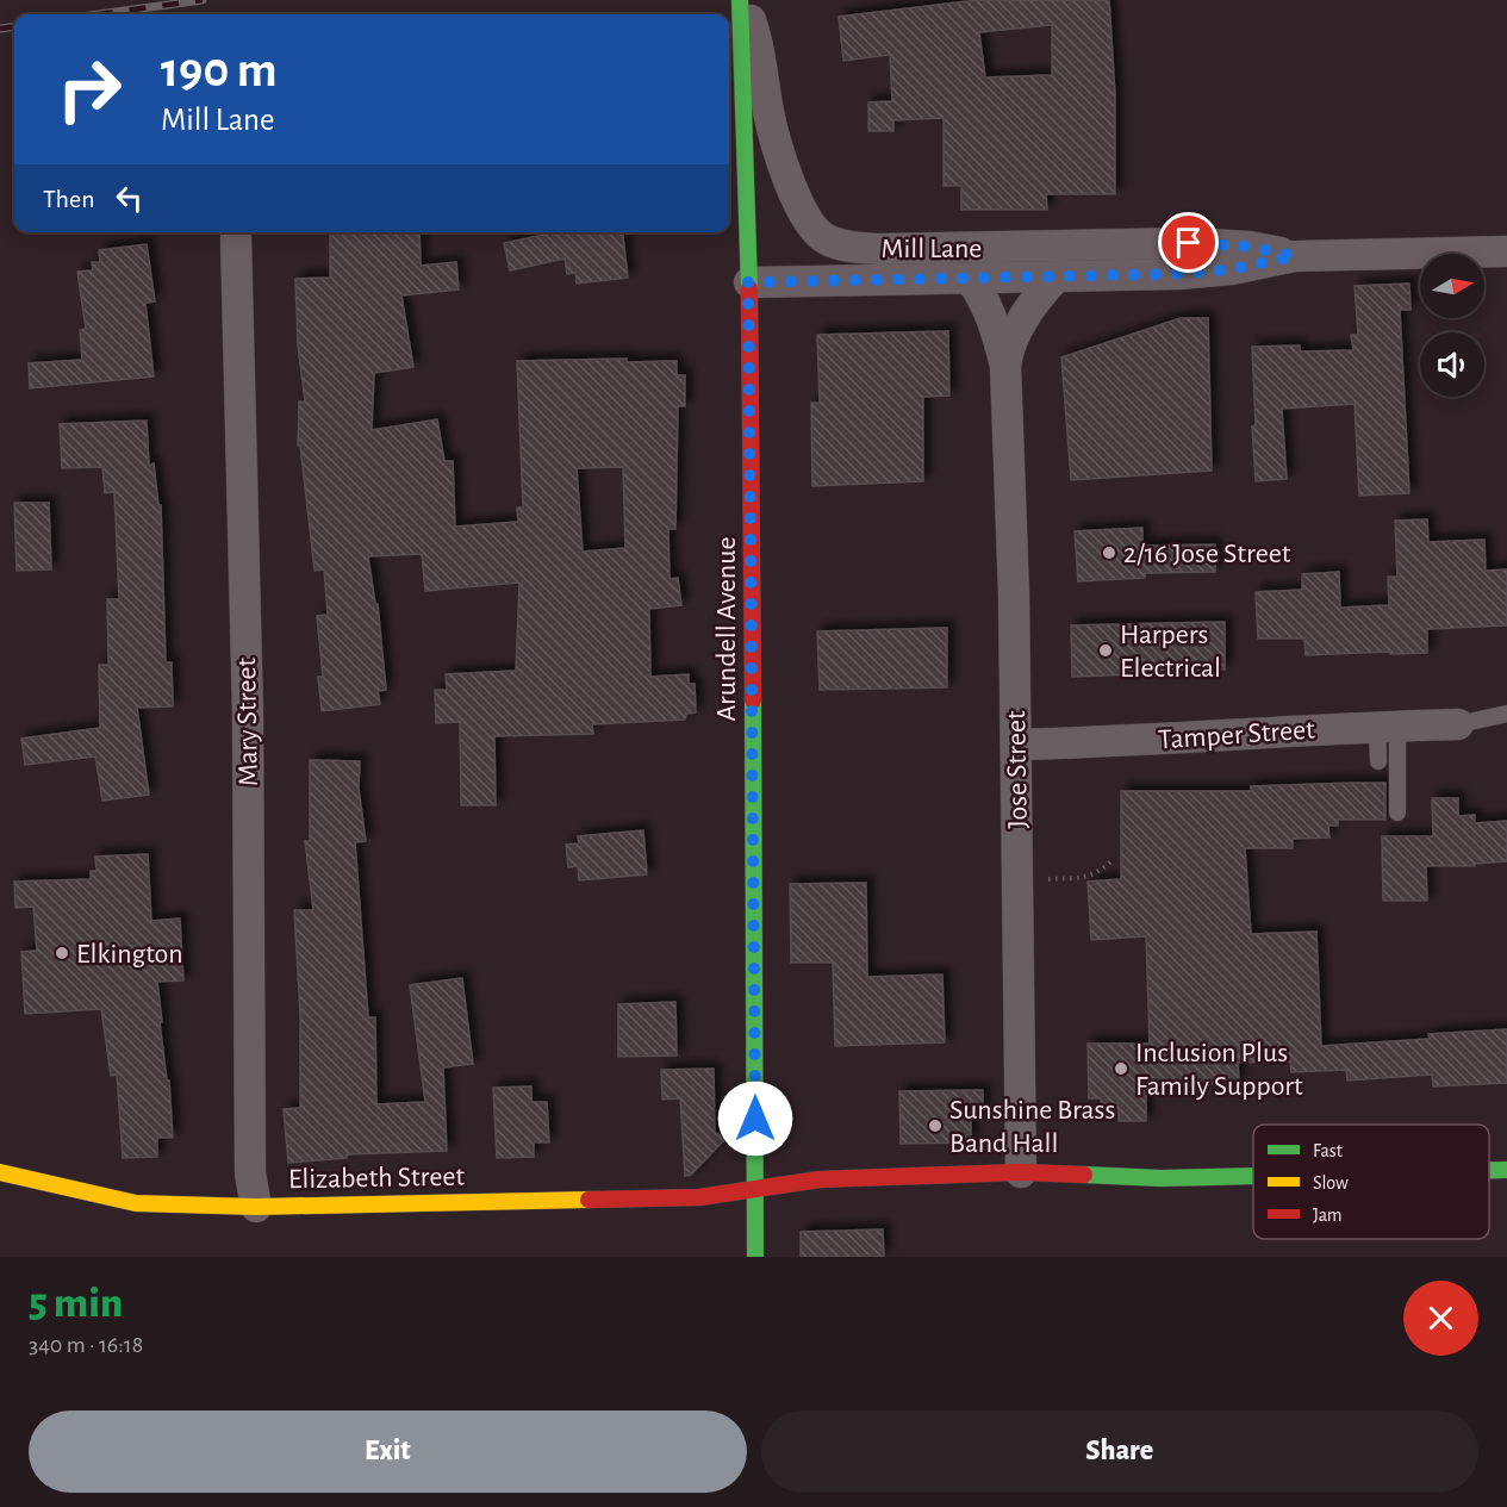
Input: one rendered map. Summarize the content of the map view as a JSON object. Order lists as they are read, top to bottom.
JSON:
{
  "streets": {
    "street": [
      "Mill Lane",
      "Arundell Avenue",
      "Mary Street",
      "Tamper Street",
      "Jose Street",
      "Elizabeth Street"
    ]
  },
  "crossings": [
    ["Mill Lane", "Arundell Avenue"],
    ["Mill Lane", "Jose Street"],
    ["Arundell Avenue", "Elizabeth Street"],
    ["Mary Street", "Elizabeth Street"],
    ["Tamper Street", "Jose Street"],
    ["Jose Street", "Elizabeth Street"]
  ],
  "places": [
    "2/16 Jose Street",
    "Harpers Electrical",
    "Elkington",
    "Inclusion Plus Family Support",
    "Sunshine Brass Band Hall"
  ],
  "legend": ["Fast", "Slow", "Jam"],
  "north": "right",
  "page": {
    "turn": ["190 m", "Mill Lane"],
    "then": "Then",
    "heading": ["5 min", "340 m · 16:18"],
    "buttons": ["Exit", "Share"]
  }
}
